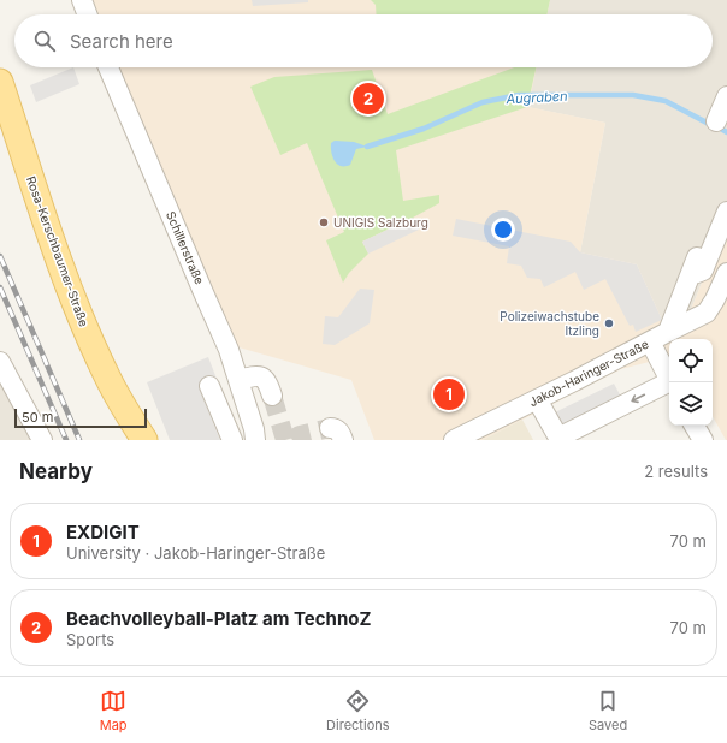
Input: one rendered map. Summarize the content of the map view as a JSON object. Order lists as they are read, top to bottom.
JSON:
{
  "streets": {
    "main road": ["Rosa-Kerschbaumer-Straße"],
    "street": ["Schillerstraße", "Jakob-Haringer-Straße"]
  },
  "water": ["Augraben"],
  "places": ["UNIGIS Salzburg", "Polizeiwachstube Itzling"],
  "scale_bar": "50 m",
  "page": {
    "search": "Search here",
    "pins": ["2", "1"],
    "scale": "50 m",
    "heading": ["Nearby", "2 results"],
    "list": [
      {
        "mark": "1",
        "name": "EXDIGIT",
        "note": "University · Jakob-Haringer-Straße",
        "value": "70 m"
      },
      {
        "mark": "2",
        "name": "Beachvolleyball-Platz am TechnoZ",
        "note": "Sports",
        "value": "70 m"
      }
    ],
    "nav": ["Map", "Directions", "Saved"]
  }
}
